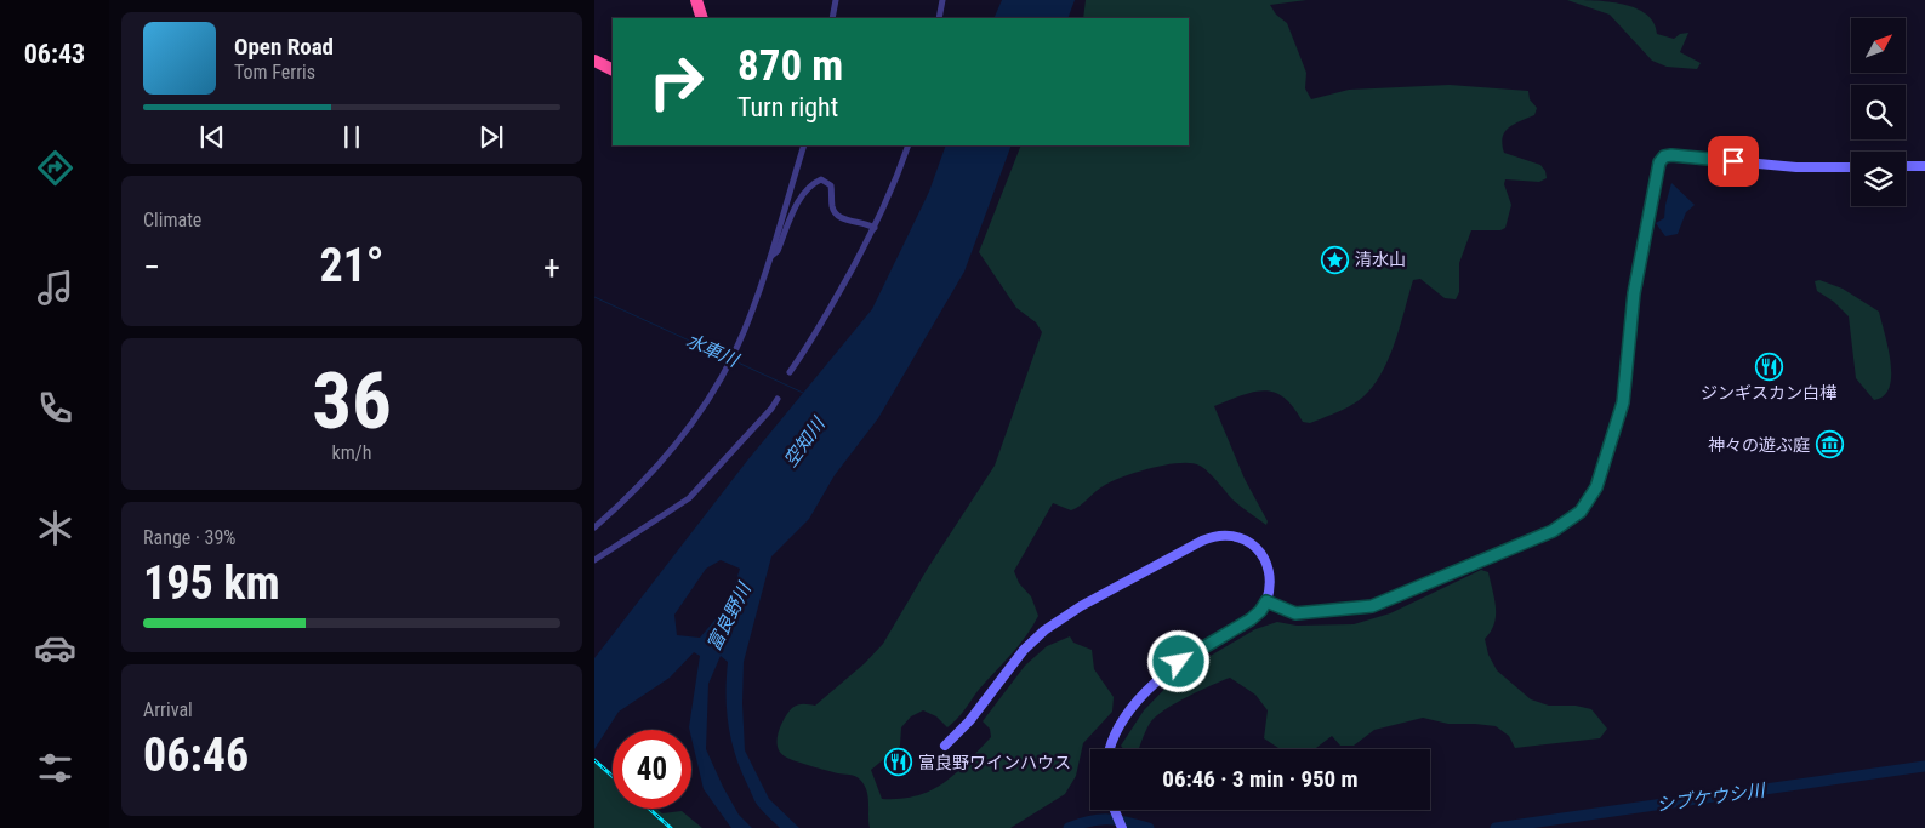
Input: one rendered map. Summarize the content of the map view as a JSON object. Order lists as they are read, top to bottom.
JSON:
{
  "water": [
    "水車川",
    "空知川",
    "富良野川",
    "シブケウシ川"
  ],
  "places": {
    "place": ["清水山"],
    "restaurant": ["ジンギスカン白樺", "富良野ワインハウス"],
    "museum": ["神々の遊ぶ庭"]
  },
  "north": "top right",
  "page": {
    "tabs": "06:43",
    "turn": ["870 m", "Turn right"],
    "song": ["Open Road", "Tom Ferris"],
    "tile": [
      "Climate",
      ["36", "km/h"],
      ["Range · 39%", "195 km"],
      ["Arrival", "06:46"]
    ],
    "heat": ["−", "21°", "+"],
    "limit": "40",
    "trip": "06:46 · 3 min · 950 m"
  }
}
